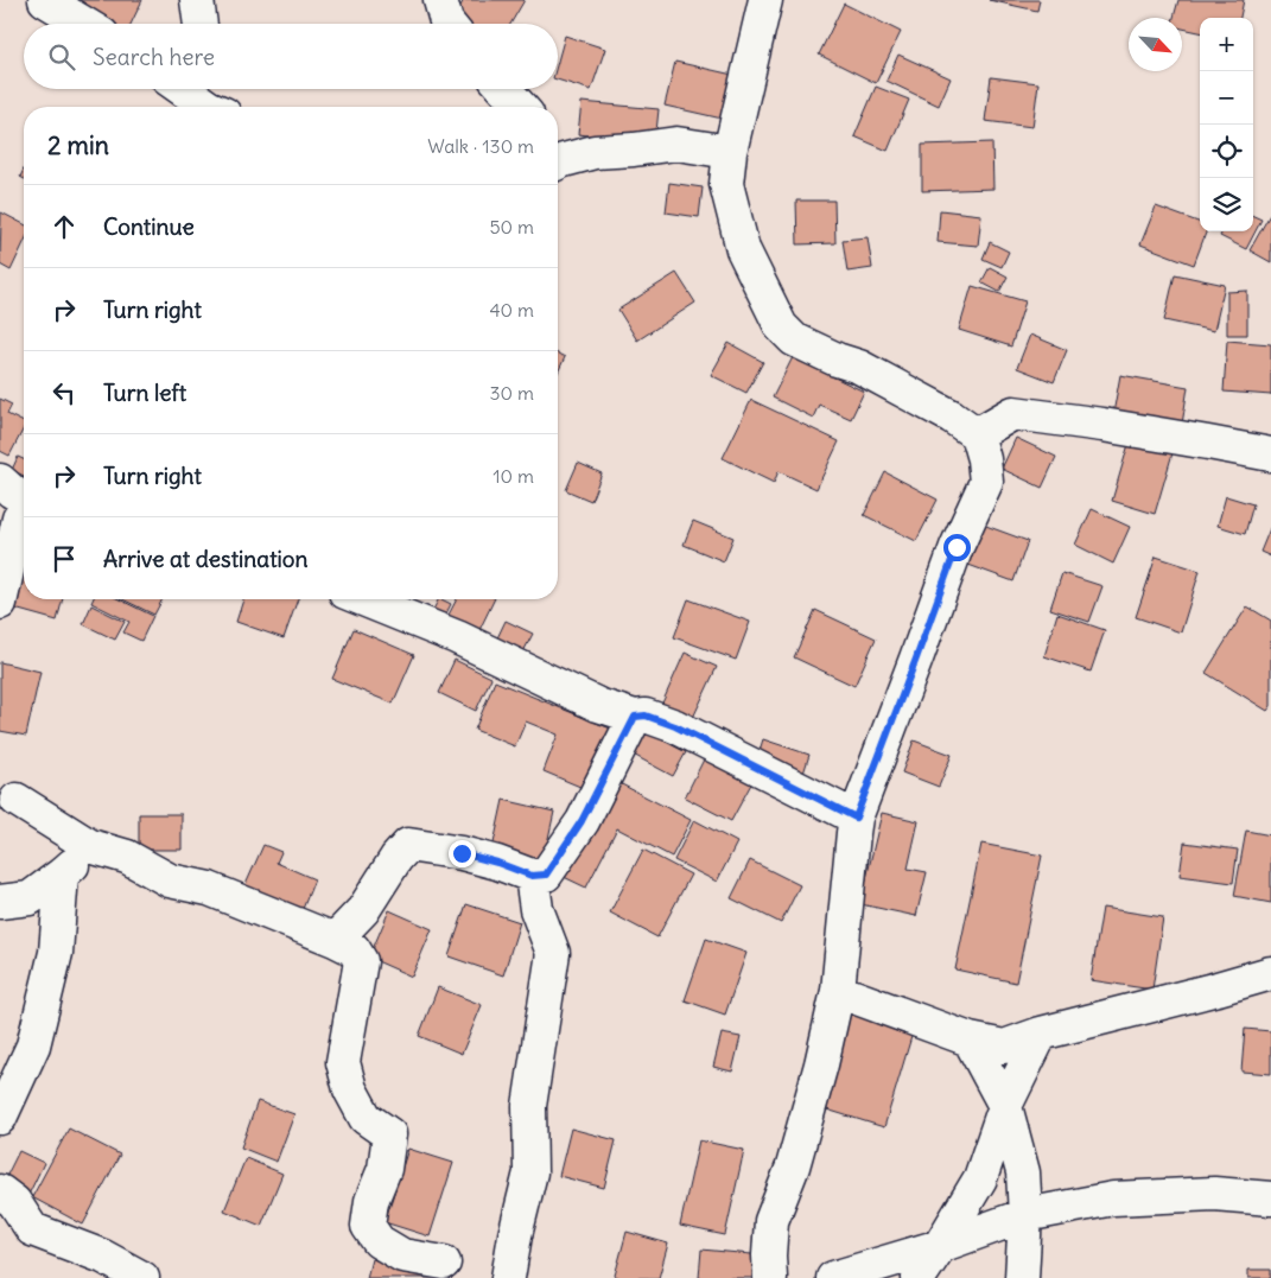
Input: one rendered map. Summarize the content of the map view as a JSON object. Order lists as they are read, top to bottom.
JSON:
{
  "north": "bottom right",
  "page": {
    "map_buttons": ["+", "−"],
    "search": "Search here",
    "heading": ["2 min", "Walk · 130 m"],
    "list": [
      ["Continue", "50 m"],
      ["Turn right", "40 m"],
      ["Turn left", "30 m"],
      ["Turn right", "10 m"],
      "Arrive at destination"
    ]
  }
}
